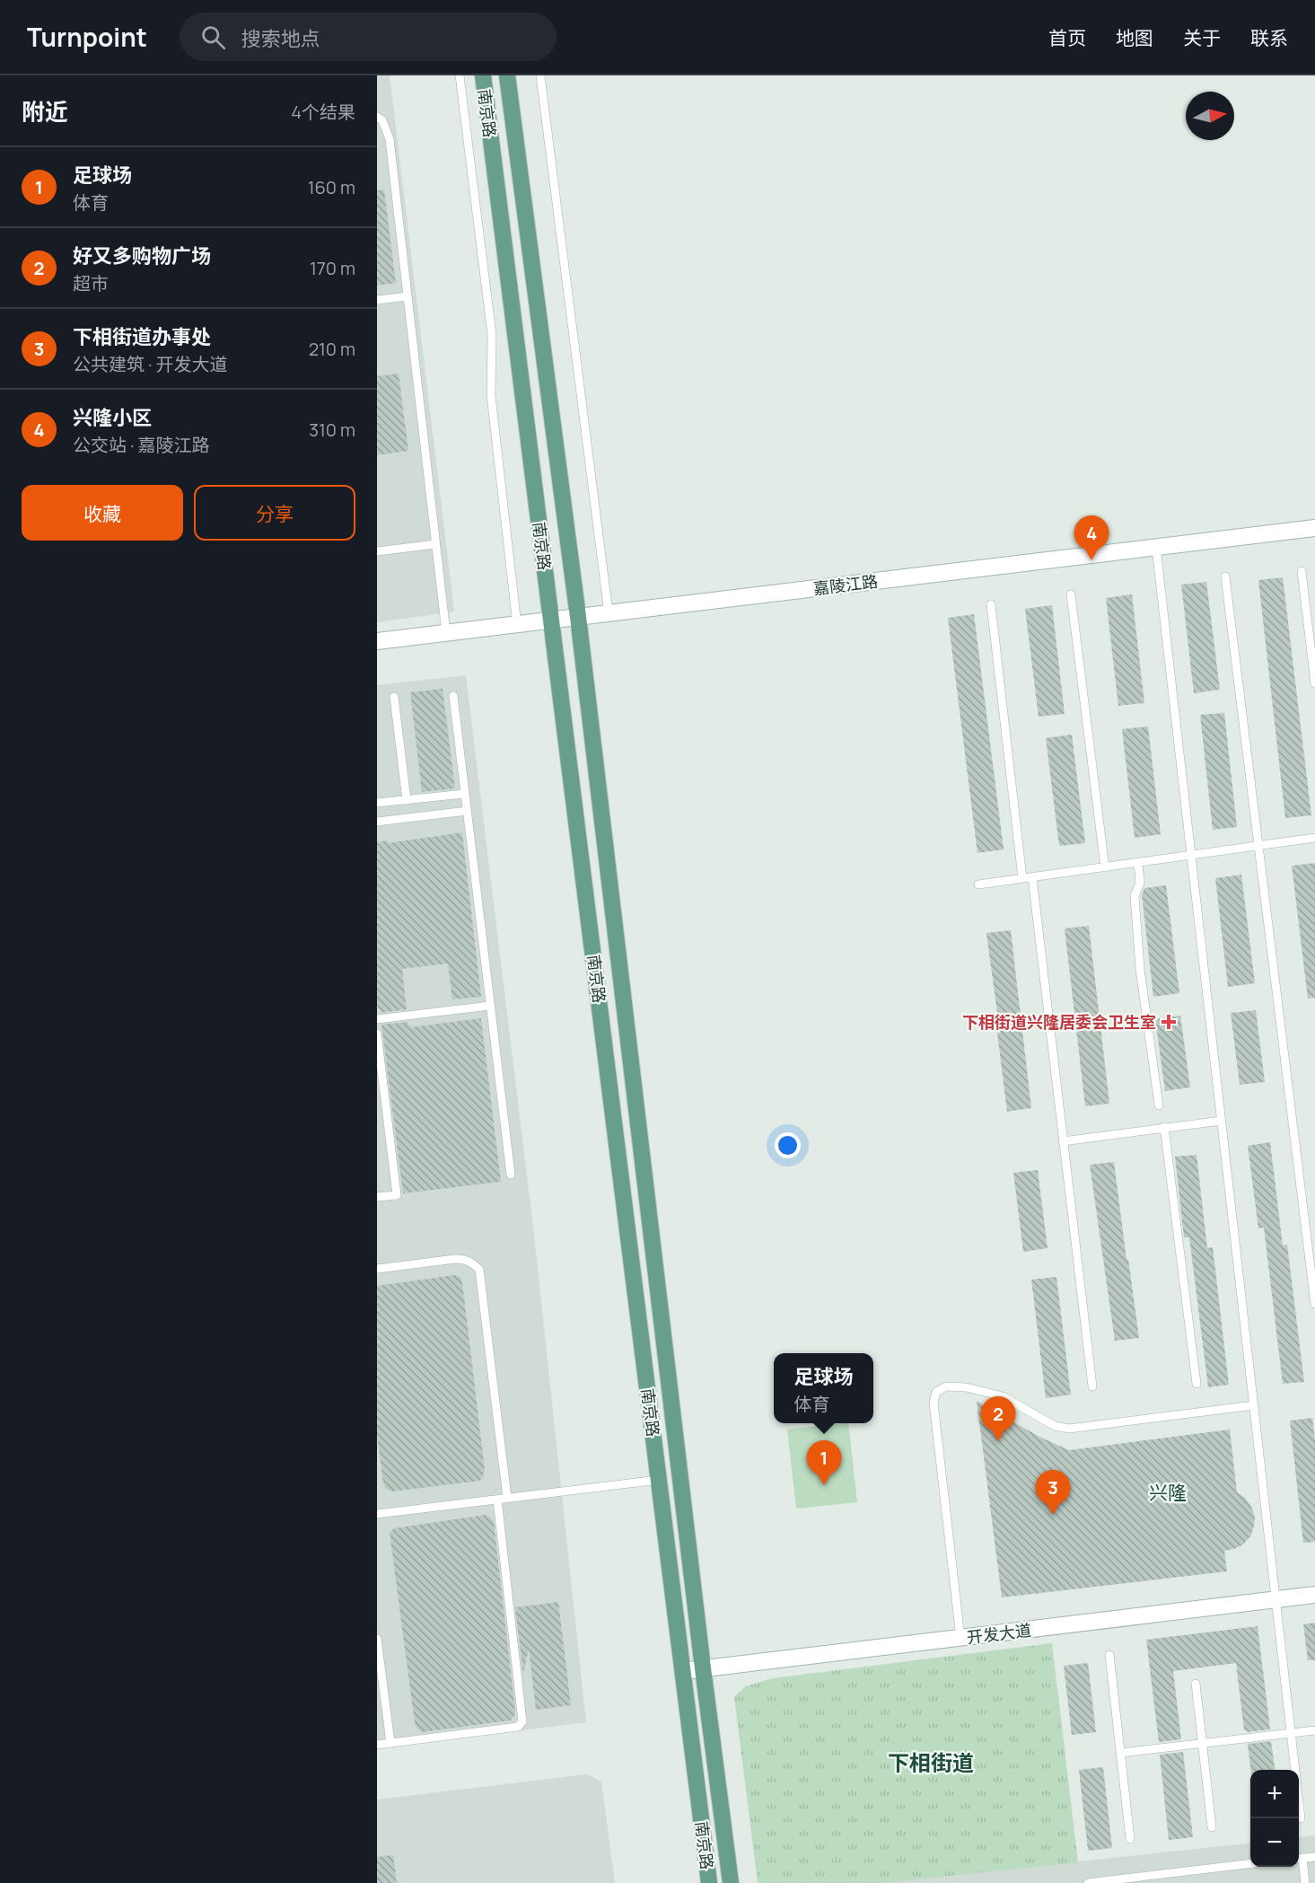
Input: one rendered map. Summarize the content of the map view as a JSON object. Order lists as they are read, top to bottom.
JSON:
{
  "streets": {
    "main road": ["南京路"],
    "street": ["嘉陵江路", "开发大道"]
  },
  "crossings": [
    ["南京路", "嘉陵江路"],
    ["南京路", "开发大道"]
  ],
  "districts": ["兴隆", "下相街道"],
  "places": {
    "health": ["下相街道兴隆居委会卫生室"]
  },
  "north": "right",
  "page": {
    "header": "Turnpoint",
    "search": "搜索地点",
    "nav": [
      "首页",
      "地图",
      "关于",
      "联系"
    ],
    "heading": ["附近", "4个结果"],
    "list": [
      {
        "mark": "1",
        "name": "足球场",
        "note": "体育",
        "value": "160 m"
      },
      {
        "mark": "2",
        "name": "好又多购物广场",
        "note": "超市",
        "value": "170 m"
      },
      {
        "mark": "3",
        "name": "下相街道办事处",
        "note": "公共建筑 · 开发大道",
        "value": "210 m"
      },
      {
        "mark": "4",
        "name": "兴隆小区",
        "note": "公交站 · 嘉陵江路",
        "value": "310 m"
      }
    ],
    "buttons": ["收藏", "分享"],
    "pins": [
      "4",
      "2",
      "1",
      "3"
    ],
    "popup": ["足球场", "体育"],
    "map_buttons": ["+", "−"]
  }
}
